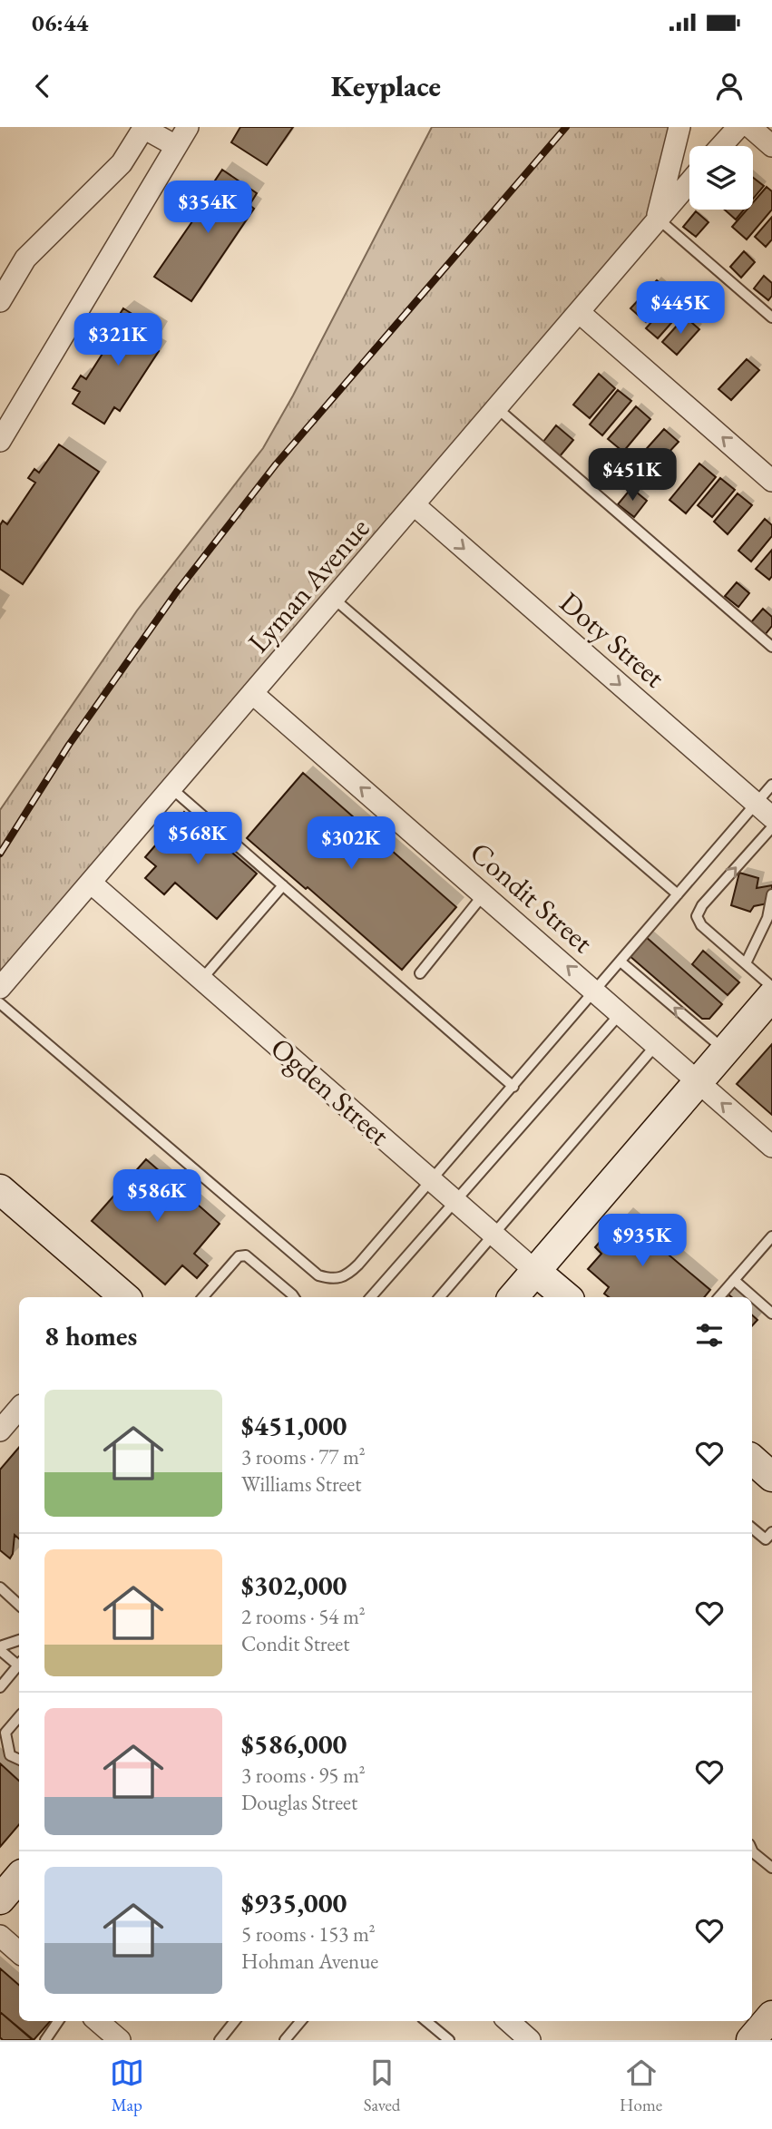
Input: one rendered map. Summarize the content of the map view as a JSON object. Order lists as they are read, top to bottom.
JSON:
{
  "streets": {
    "main road": ["Ogden Street"],
    "street": ["Lyman Avenue", "Doty Street", "Condit Street"]
  },
  "crossings": [
    ["Lyman Avenue", "Doty Street"],
    ["Lyman Avenue", "Condit Street"],
    ["Lyman Avenue", "Ogden Street"]
  ],
  "one_way": ["Doty Street", "Condit Street"],
  "page": {
    "status": "06:44",
    "header": "Keyplace",
    "price": [
      "$354K",
      "$445K",
      "$321K",
      "$451K",
      "$568K",
      "$302K",
      "$586K",
      "$935K"
    ],
    "heading": "8 homes",
    "list": [
      {
        "name": "$451,000",
        "note": "3 rooms · 77 m² · Williams Street"
      },
      {
        "name": "$302,000",
        "note": "2 rooms · 54 m² · Condit Street"
      },
      {
        "name": "$586,000",
        "note": "3 rooms · 95 m² · Douglas Street"
      },
      {
        "name": "$935,000",
        "note": "5 rooms · 153 m² · Hohman Avenue"
      }
    ],
    "tabs": ["Map", "Saved", "Home"]
  }
}
